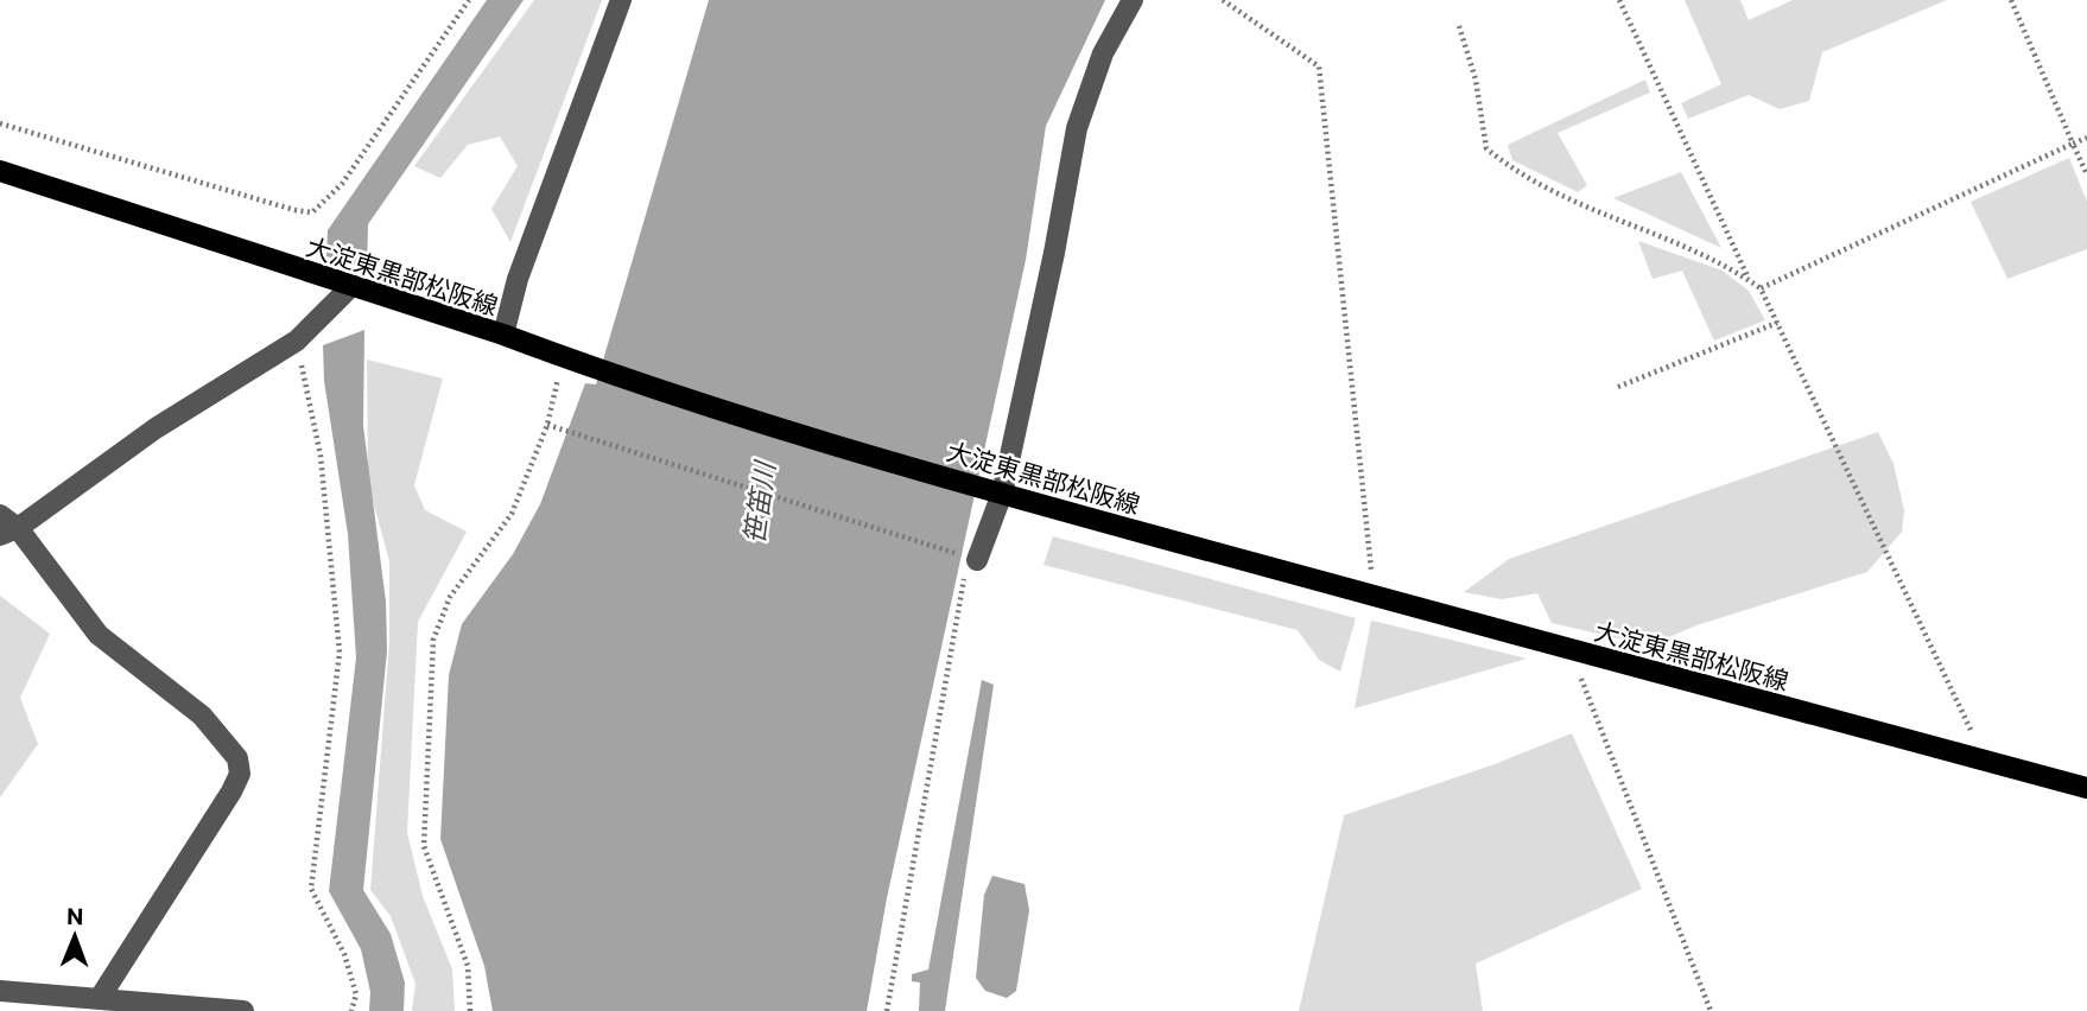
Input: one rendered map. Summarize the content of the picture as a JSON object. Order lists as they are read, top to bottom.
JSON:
{
  "streets": {
    "main road": ["大淀東黒部松阪線"]
  },
  "water": ["笹笛川"],
  "north": "top"
}
